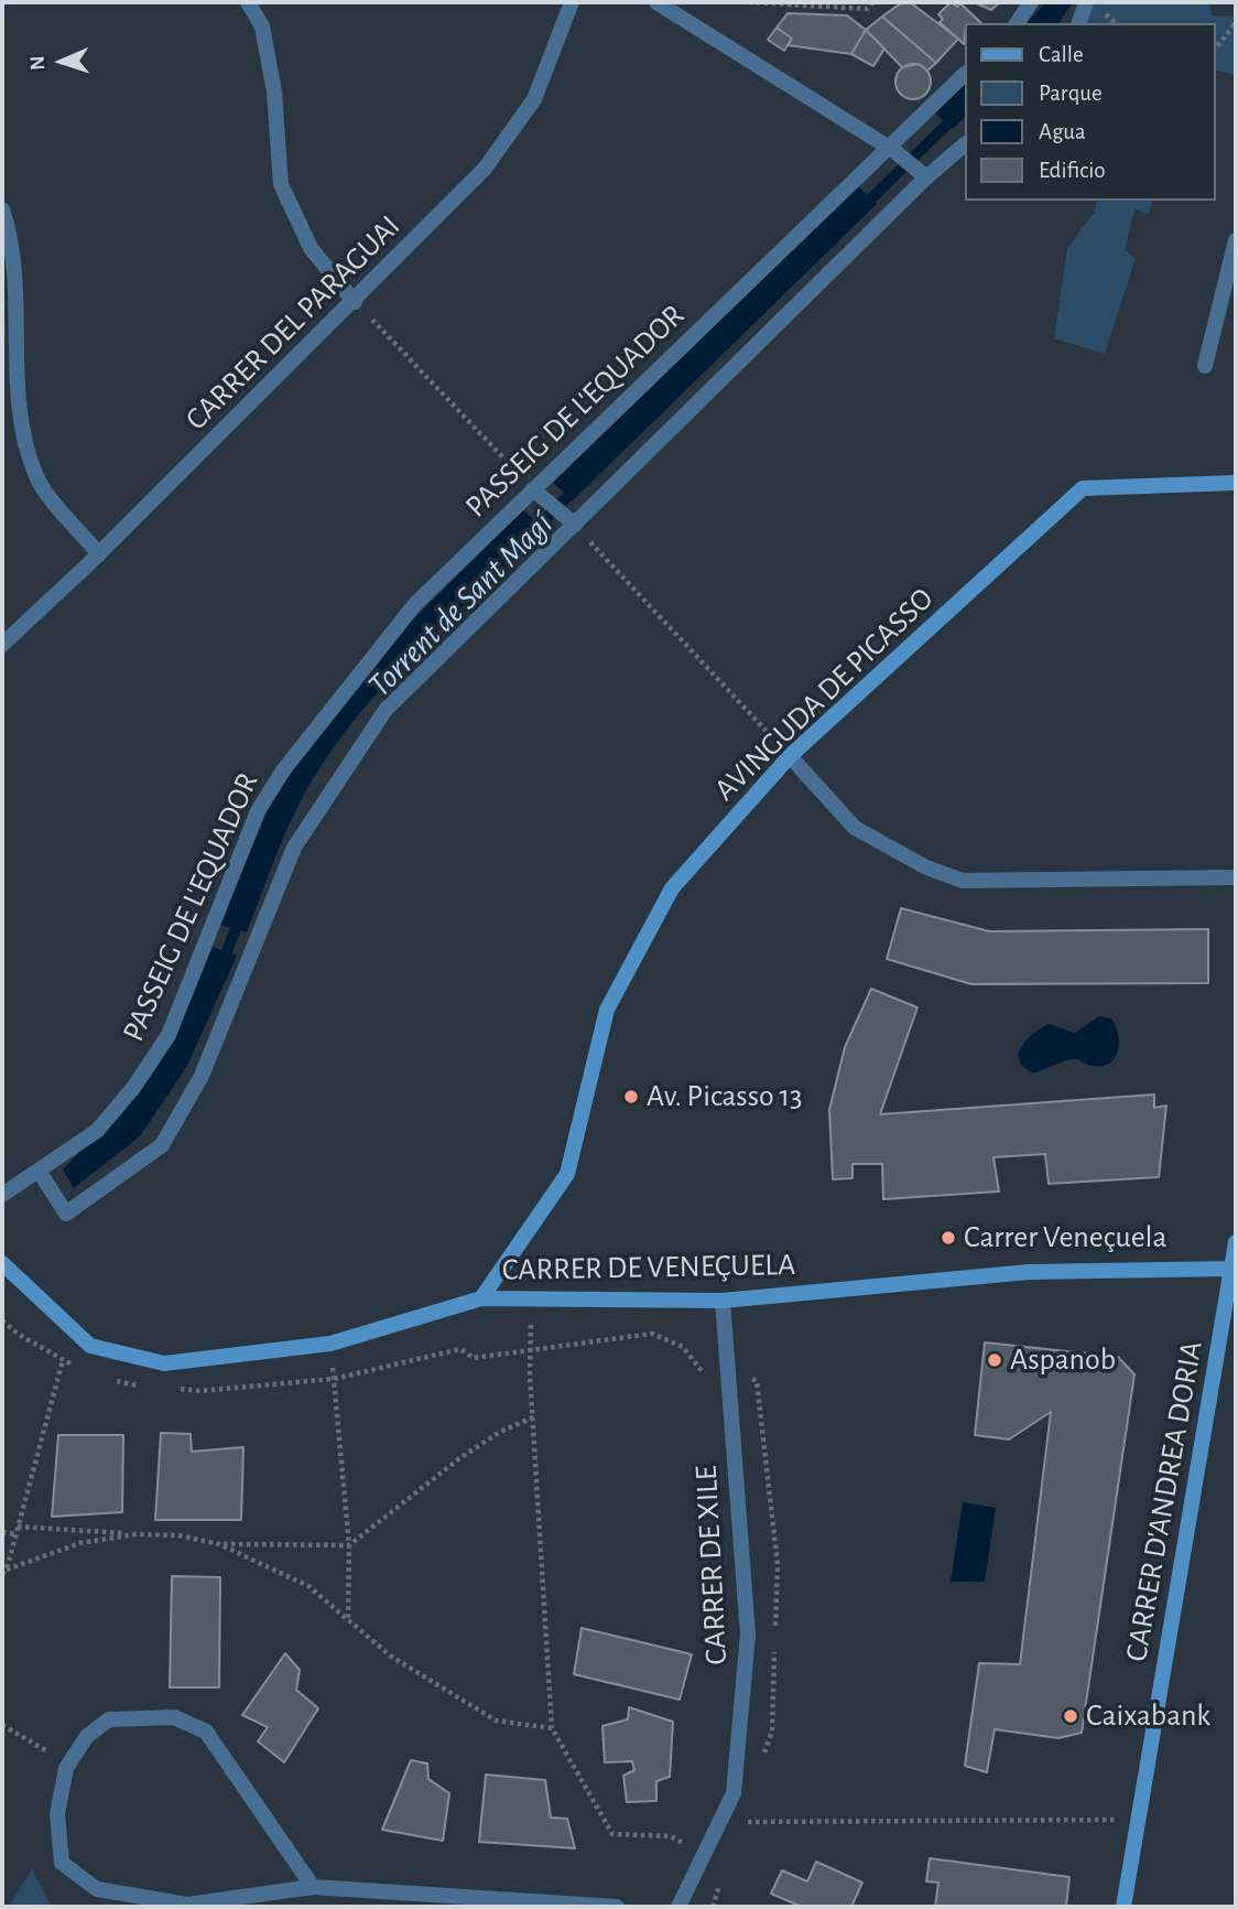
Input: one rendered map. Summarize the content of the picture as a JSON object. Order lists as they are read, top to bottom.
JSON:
{
  "streets": {
    "street": [
      "CARRER DEL PARAGUAI",
      "PASSEIG DE L'EQUADOR",
      "AVINGUDA DE PICASSO",
      "CARRER DE VENEÇUELA",
      "CARRER D'ANDREA DORIA",
      "CARRER DE XILE"
    ]
  },
  "crossings": [
    ["AVINGUDA DE PICASSO", "CARRER DE VENEÇUELA"],
    ["CARRER DE VENEÇUELA", "CARRER D'ANDREA DORIA"],
    ["CARRER DE VENEÇUELA", "CARRER DE XILE"]
  ],
  "water": ["Torrent de Sant Magí"],
  "places": [
    "Av. Picasso 13",
    "Carrer Veneçuela",
    "Aspanob",
    "Caixabank"
  ],
  "legend": [
    "Calle",
    "Parque",
    "Agua",
    "Edificio"
  ],
  "north": "left"
}
